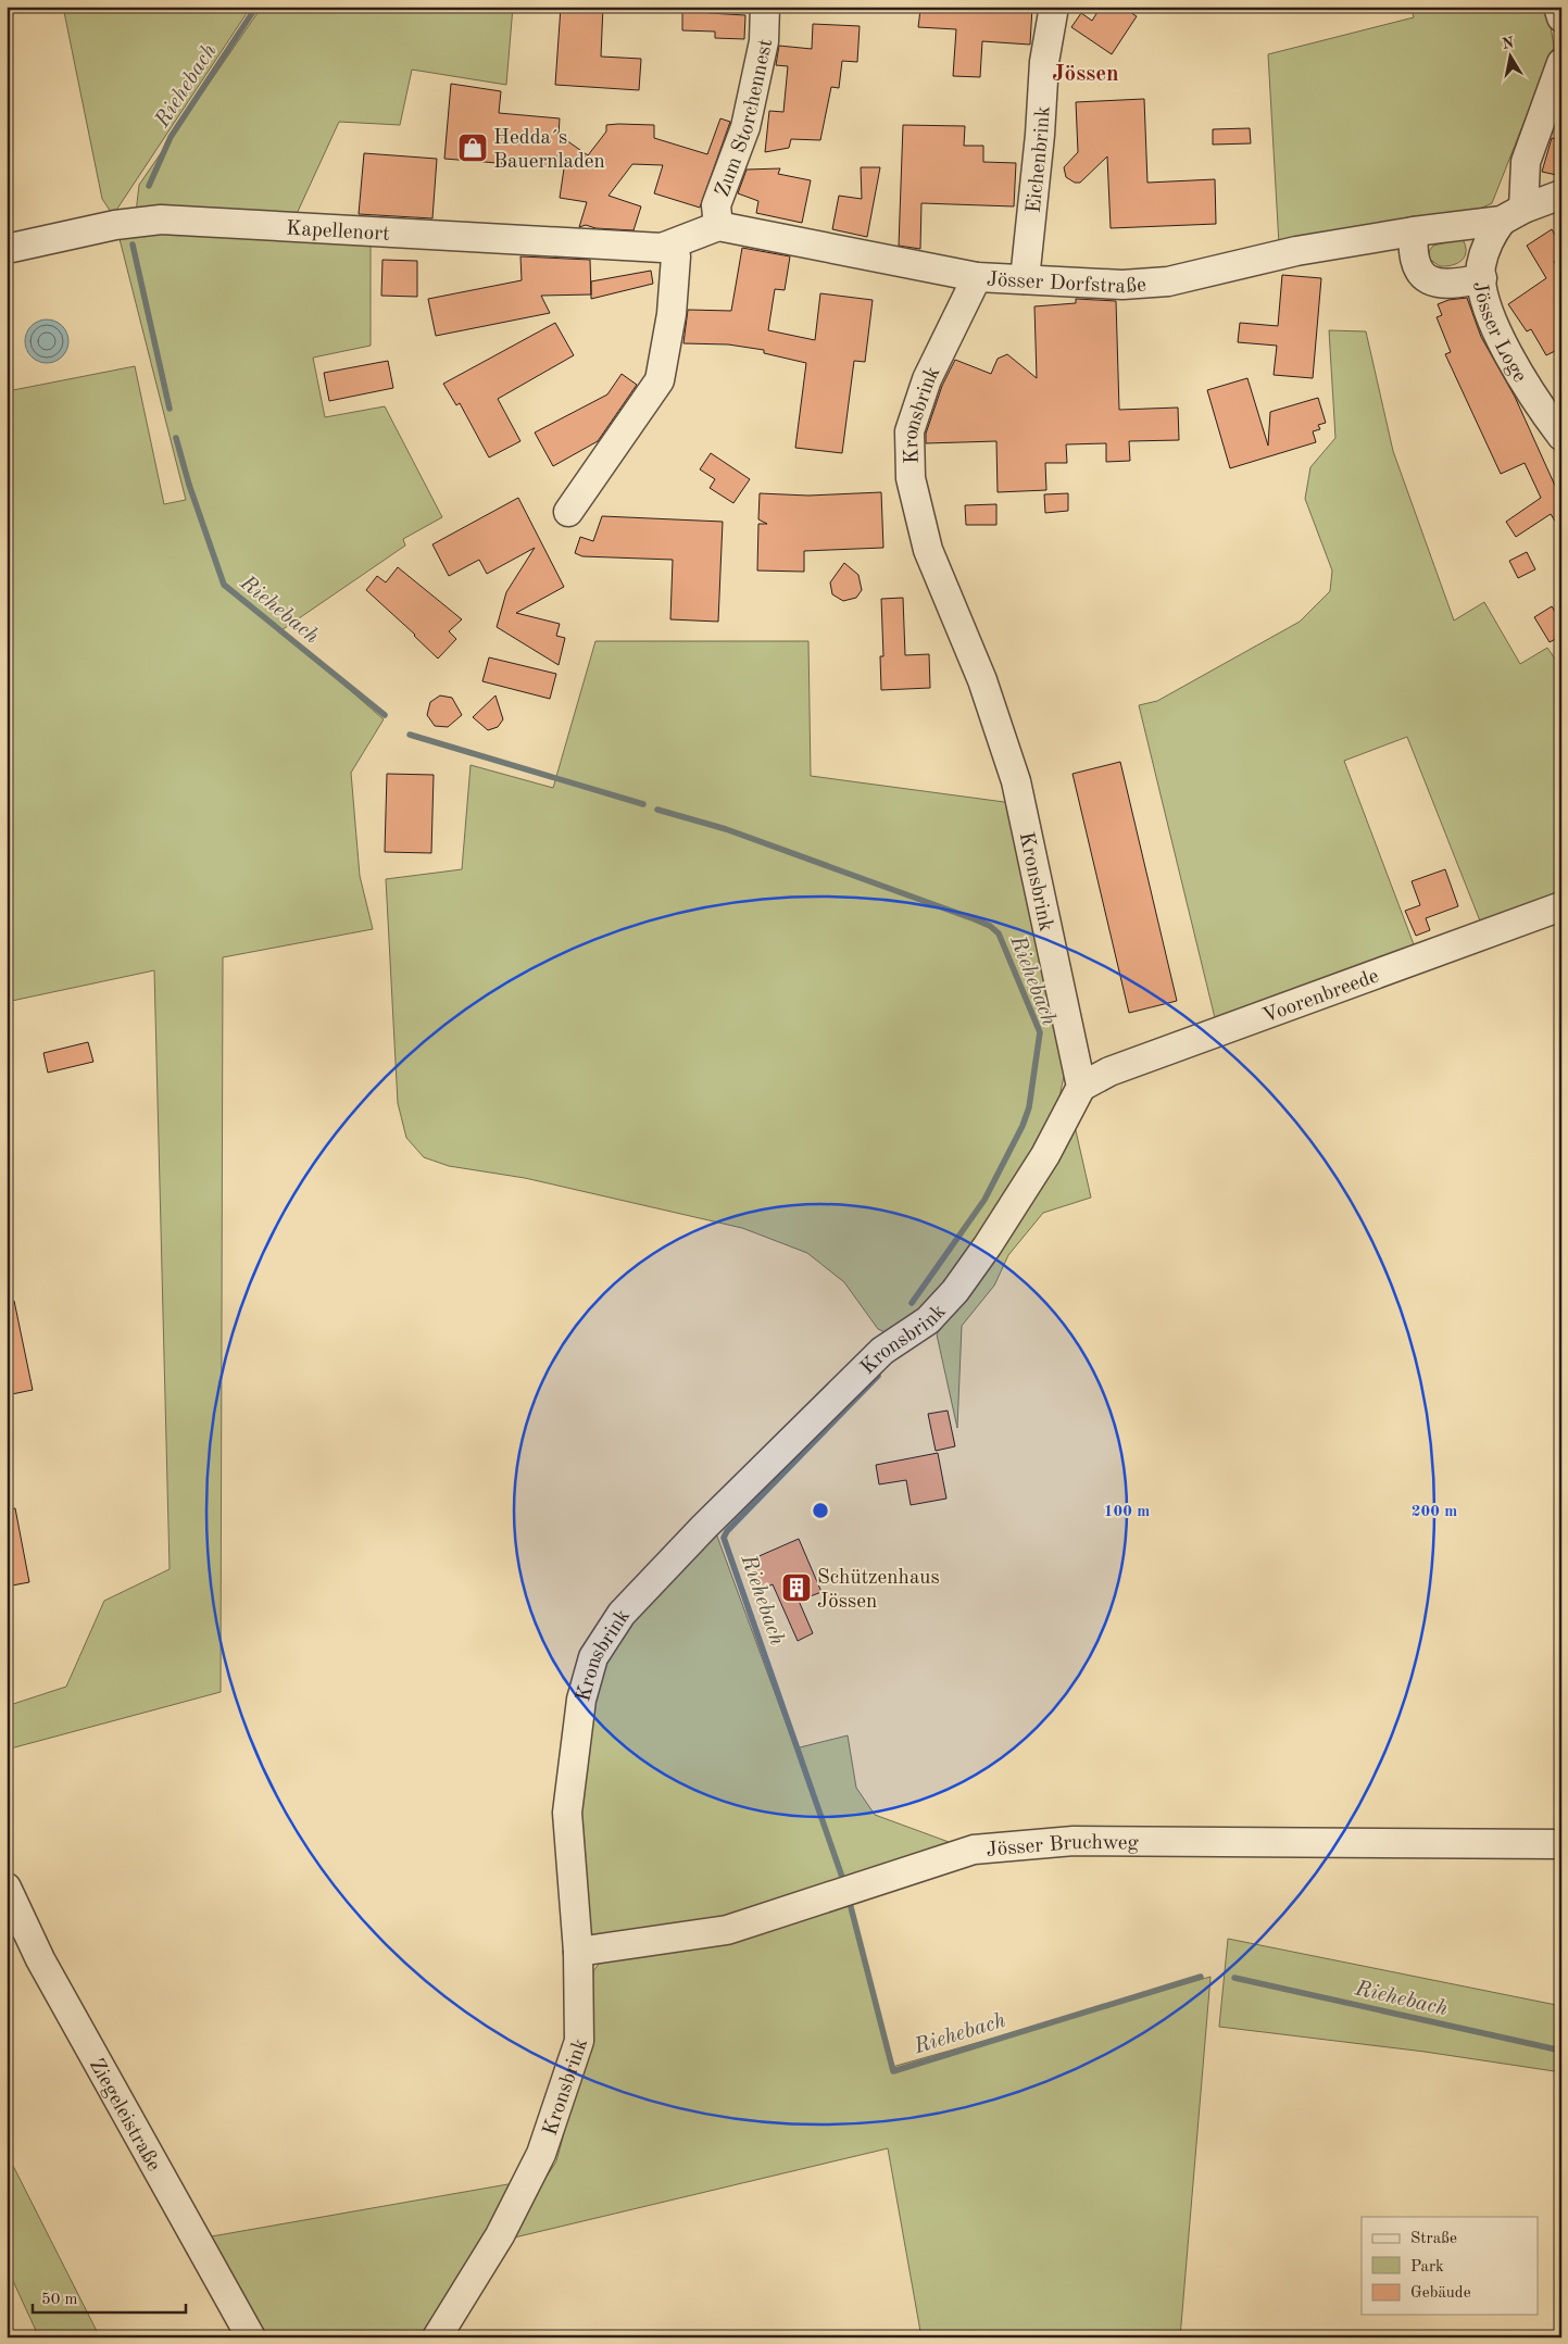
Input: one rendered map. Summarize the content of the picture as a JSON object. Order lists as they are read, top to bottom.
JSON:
{
  "streets": {
    "street": [
      "Zum Storchennest",
      "Eichenbrink",
      "Kapellenort",
      "Jösser Dorfstraße",
      "Jösser Loge",
      "Kronsbrink",
      "Voorenbreede",
      "Jösser Bruchweg",
      "Ziegeleistraße"
    ]
  },
  "crossings": [
    ["Zum Storchennest", "Kapellenort"],
    ["Zum Storchennest", "Jösser Dorfstraße"],
    ["Eichenbrink", "Jösser Dorfstraße"],
    ["Kapellenort", "Jösser Dorfstraße"],
    ["Jösser Dorfstraße", "Jösser Loge"],
    ["Jösser Dorfstraße", "Kronsbrink"],
    ["Kronsbrink", "Voorenbreede"],
    ["Kronsbrink", "Jösser Bruchweg"]
  ],
  "districts": ["Jössen"],
  "water": ["Riehebach"],
  "places": {
    "shop": ["Hedda´s Bauernladen"],
    "building": ["Schützenhaus Jössen"]
  },
  "legend": ["Straße", "Park", "Gebäude"],
  "scale_bar": "50 m",
  "north": "top",
  "rings": ["100 m", "200 m"]
}
